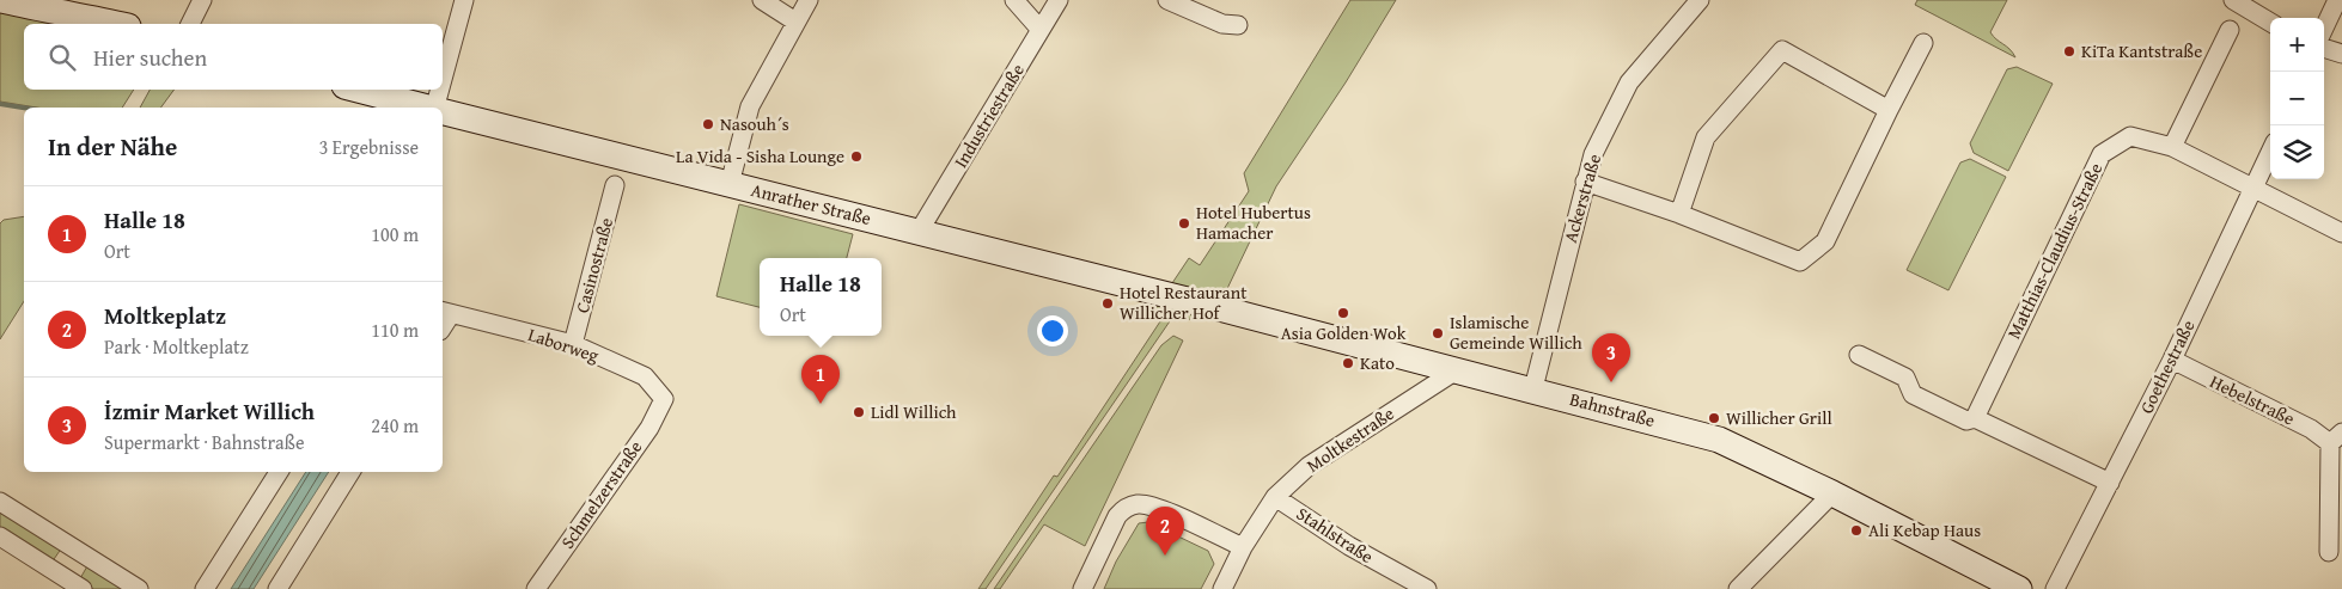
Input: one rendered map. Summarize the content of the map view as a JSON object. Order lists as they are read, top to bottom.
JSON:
{
  "streets": {
    "street": [
      "Industriestraße",
      "Ackerstraße",
      "Anrather Straße",
      "Matthias-Claudius-Straße",
      "Casinostraße",
      "Laborweg",
      "Goethestraße",
      "Hebelstraße",
      "Bahnstraße",
      "Moltkestraße",
      "Schmelzerstraße",
      "Stahlstraße"
    ]
  },
  "crossings": [
    ["Industriestraße", "Anrather Straße"],
    ["Ackerstraße", "Bahnstraße"],
    ["Anrather Straße", "Bahnstraße"],
    ["Matthias-Claudius-Straße", "Goethestraße"],
    ["Casinostraße", "Laborweg"],
    ["Laborweg", "Schmelzerstraße"],
    ["Goethestraße", "Hebelstraße"],
    ["Bahnstraße", "Moltkestraße"],
    ["Moltkestraße", "Stahlstraße"]
  ],
  "places": [
    "KiTa Kantstraße",
    "Nasouh´s",
    "La Vida - Sisha Lounge",
    "Hotel Hubertus Hamacher",
    "Hotel Restaurant Willicher Hof",
    "Asia Golden Wok",
    "Islamische Gemeinde Willich",
    "Kato",
    "Lidl Willich",
    "Willicher Grill",
    "Ali Kebap Haus"
  ],
  "page": {
    "map_buttons": ["+", "−"],
    "search": "Hier suchen",
    "heading": ["In der Nähe", "3 Ergebnisse"],
    "list": [
      {
        "mark": "1",
        "name": "Halle 18",
        "note": "Ort",
        "value": "100 m"
      },
      {
        "mark": "2",
        "name": "Moltkeplatz",
        "note": "Park · Moltkeplatz",
        "value": "110 m"
      },
      {
        "mark": "3",
        "name": "İzmir Market Willich",
        "note": "Supermarkt · Bahnstraße",
        "value": "240 m"
      }
    ],
    "popup": ["Halle 18", "Ort"],
    "pins": ["3", "1", "2"]
  }
}
